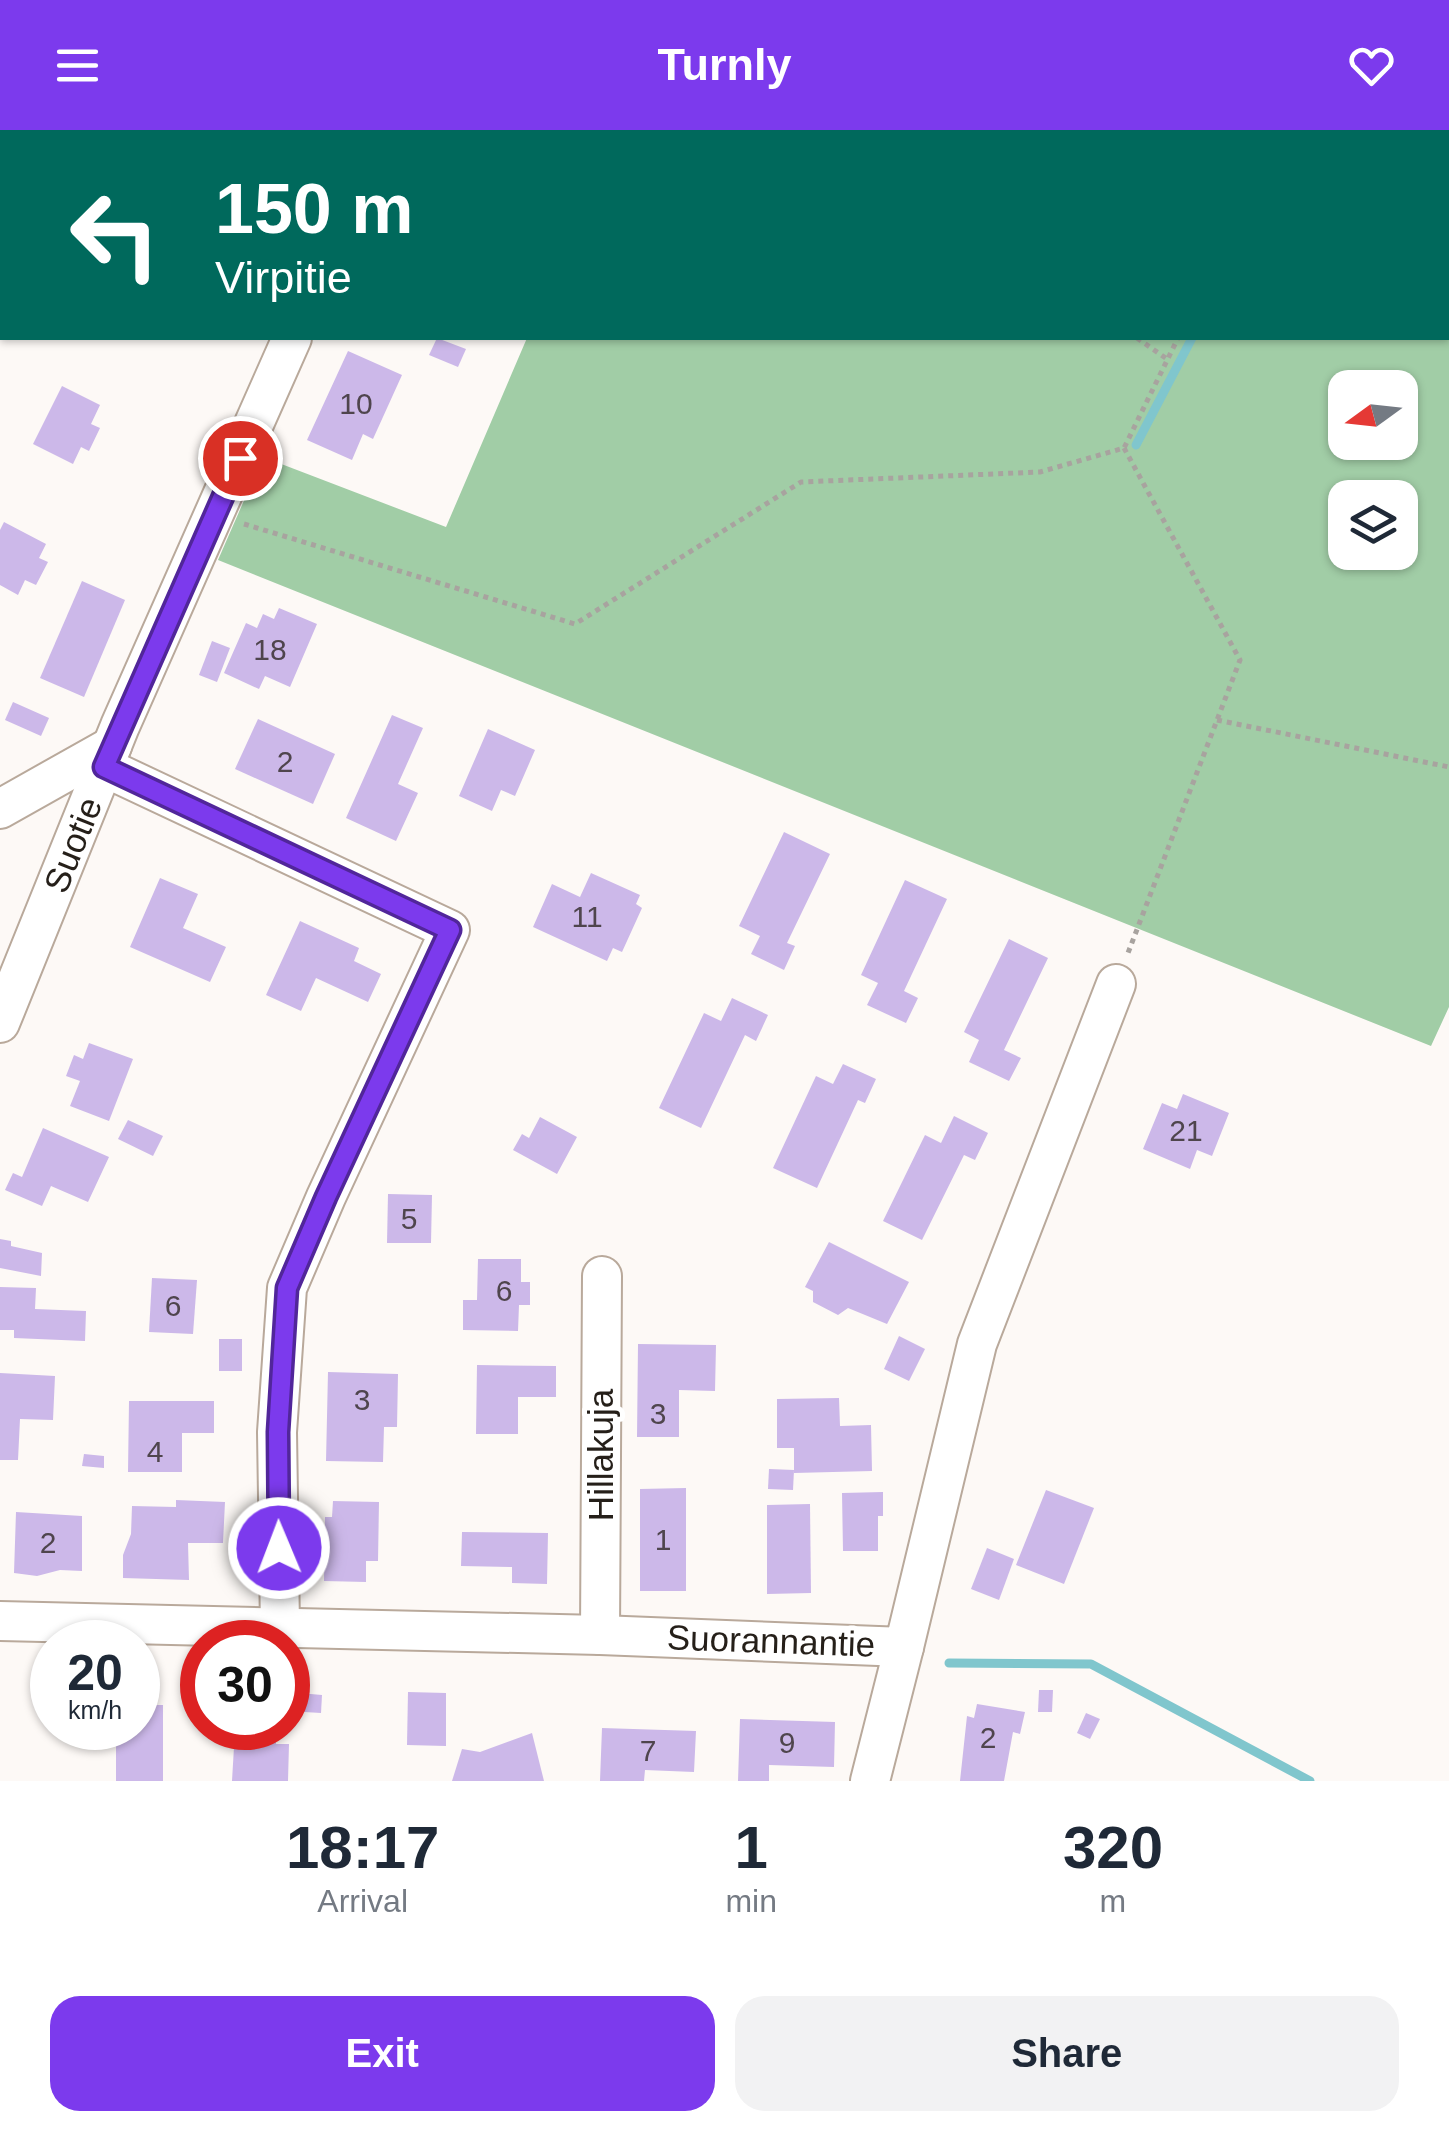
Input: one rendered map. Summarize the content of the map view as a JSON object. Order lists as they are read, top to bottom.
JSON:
{
  "streets": {
    "street": ["Suotie", "Hillakuja", "Suorannantie"]
  },
  "crossings": [
    ["Hillakuja", "Suorannantie"]
  ],
  "house_numbers": [
    "10",
    "18",
    "2",
    "11",
    "21",
    "5",
    "6",
    "6",
    "3",
    "3",
    "4",
    "1",
    "2",
    "2",
    "9",
    "7"
  ],
  "north": "left",
  "page": {
    "header": "Turnly",
    "turn": ["150 m", "Virpitie"],
    "speed": "20 km/h",
    "limit": "30",
    "eta": [
      "18:17",
      "Arrival",
      "1",
      "min",
      "320",
      "m"
    ],
    "buttons": ["Exit", "Share"]
  }
}
